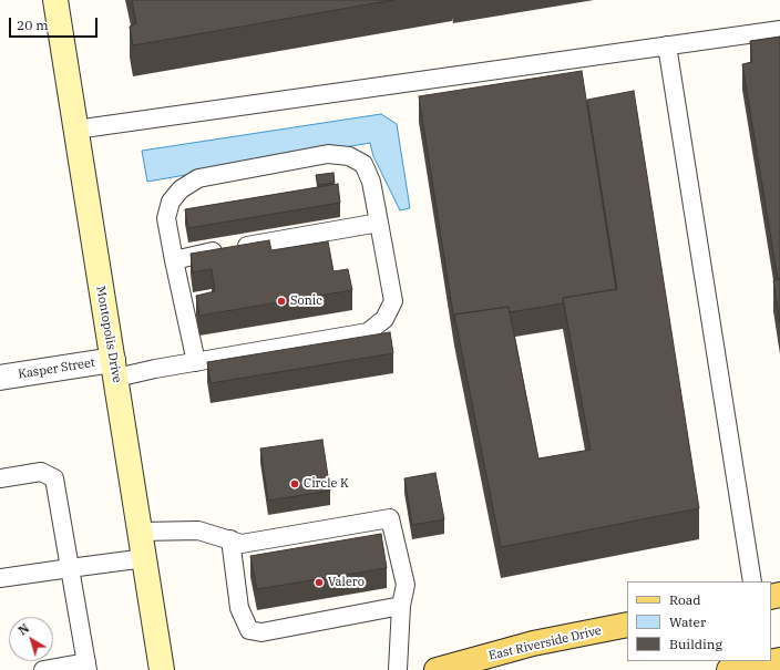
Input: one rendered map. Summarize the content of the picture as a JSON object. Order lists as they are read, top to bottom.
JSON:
{
  "streets": {
    "main road": ["Montopolis Drive", "East Riverside Drive"],
    "street": ["Kasper Street"]
  },
  "crossings": [
    ["Montopolis Drive", "Kasper Street"]
  ],
  "places": ["Sonic", "Circle K", "Valero"],
  "legend": ["Road", "Water", "Building"],
  "scale_bar": "20 m",
  "north": "top left"
}
